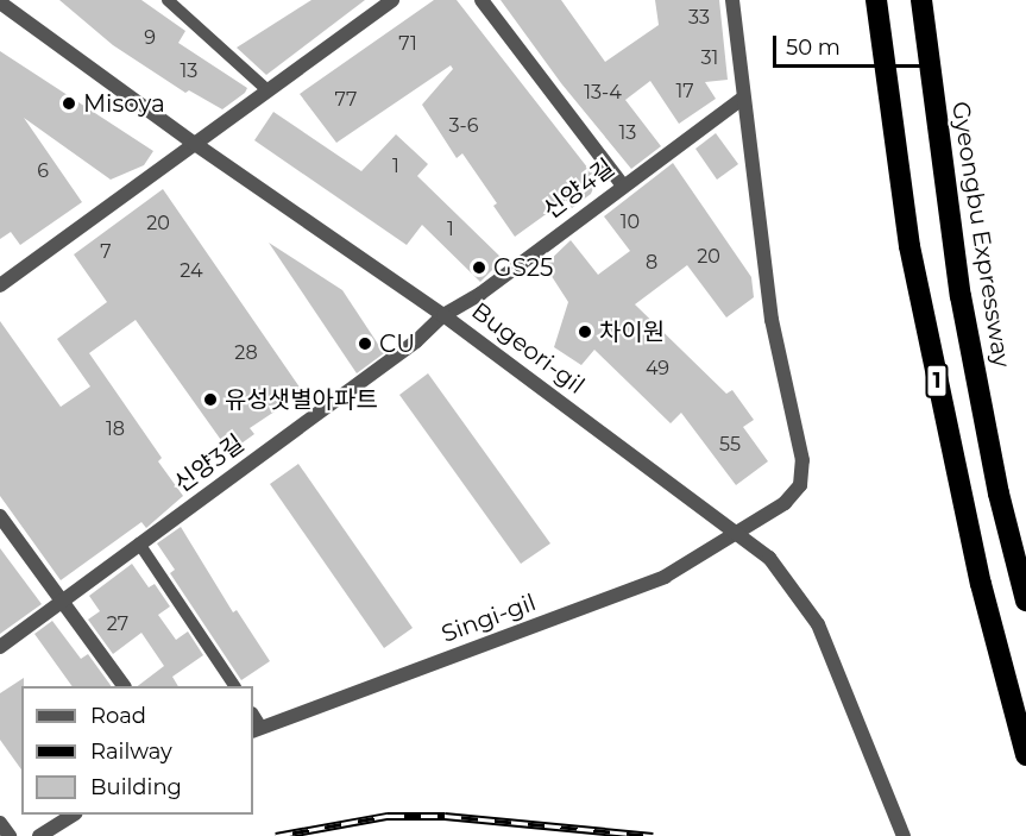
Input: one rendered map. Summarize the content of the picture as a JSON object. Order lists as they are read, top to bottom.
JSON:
{
  "streets": {
    "highway": ["Gyeongbu Expressway", "1"],
    "street": [
      "신양4길",
      "Bugeori-gil",
      "신양3길",
      "Singi-gil"
    ]
  },
  "crossings": [
    ["신양4길", "Bugeori-gil"],
    ["신양4길", "신양3길"],
    ["신양4길", "Singi-gil"],
    ["Bugeori-gil", "신양3길"],
    ["Bugeori-gil", "Singi-gil"]
  ],
  "places": [
    "Misoya",
    "GS25",
    "차이원",
    "CU",
    "유성샛별아파트"
  ],
  "house_numbers": [
    "33",
    "9",
    "71",
    "31",
    "13",
    "17",
    "13-4",
    "77",
    "3-6",
    "13",
    "1",
    "6",
    "10",
    "20",
    "1",
    "7",
    "20",
    "8",
    "24",
    "28",
    "49",
    "18",
    "55",
    "27"
  ],
  "legend": ["Road", "Railway", "Building"],
  "scale_bar": "50 m"
}
